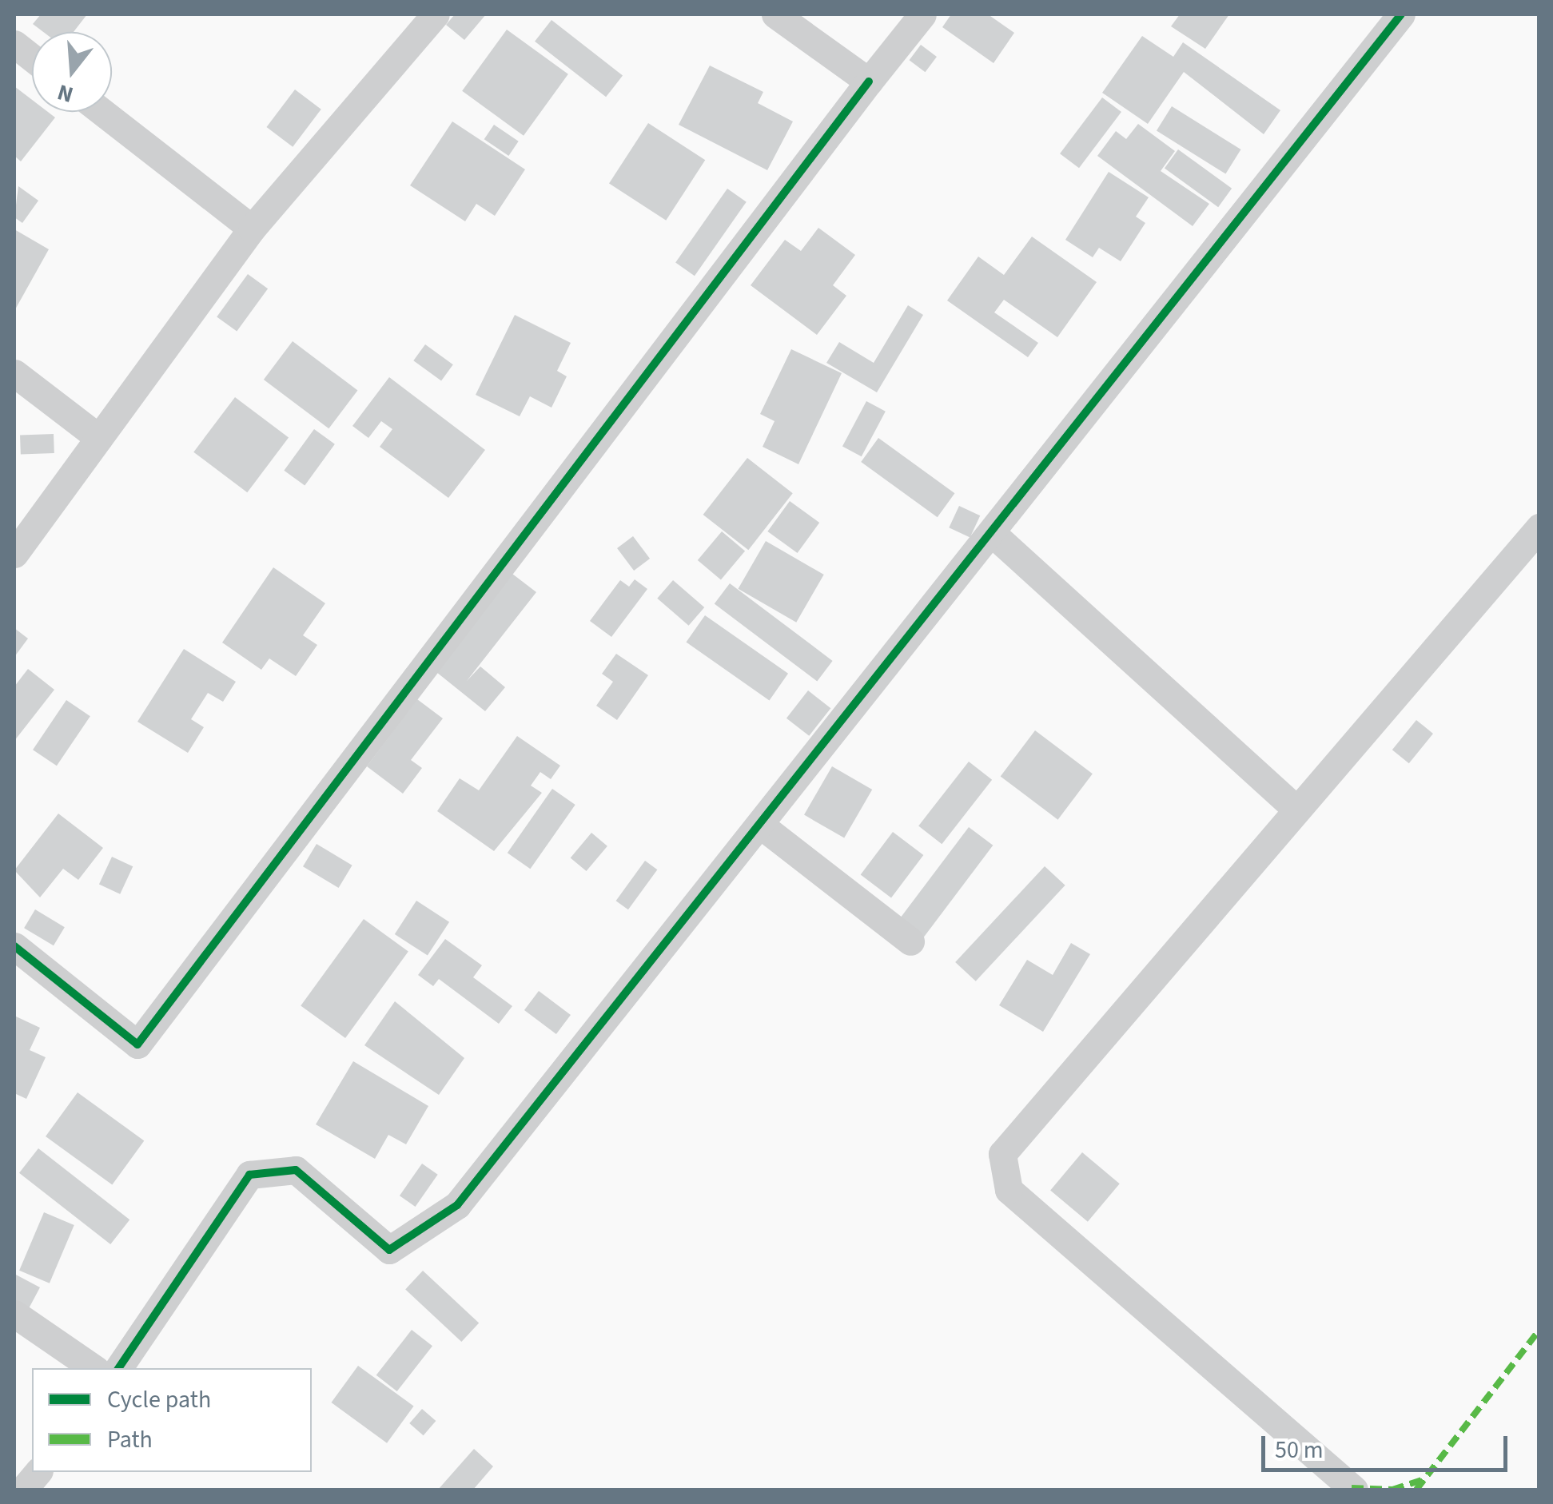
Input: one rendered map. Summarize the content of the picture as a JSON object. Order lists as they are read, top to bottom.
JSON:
{
  "legend": ["Cycle path", "Path"],
  "scale_bar": "50 m",
  "north": "bottom"
}
